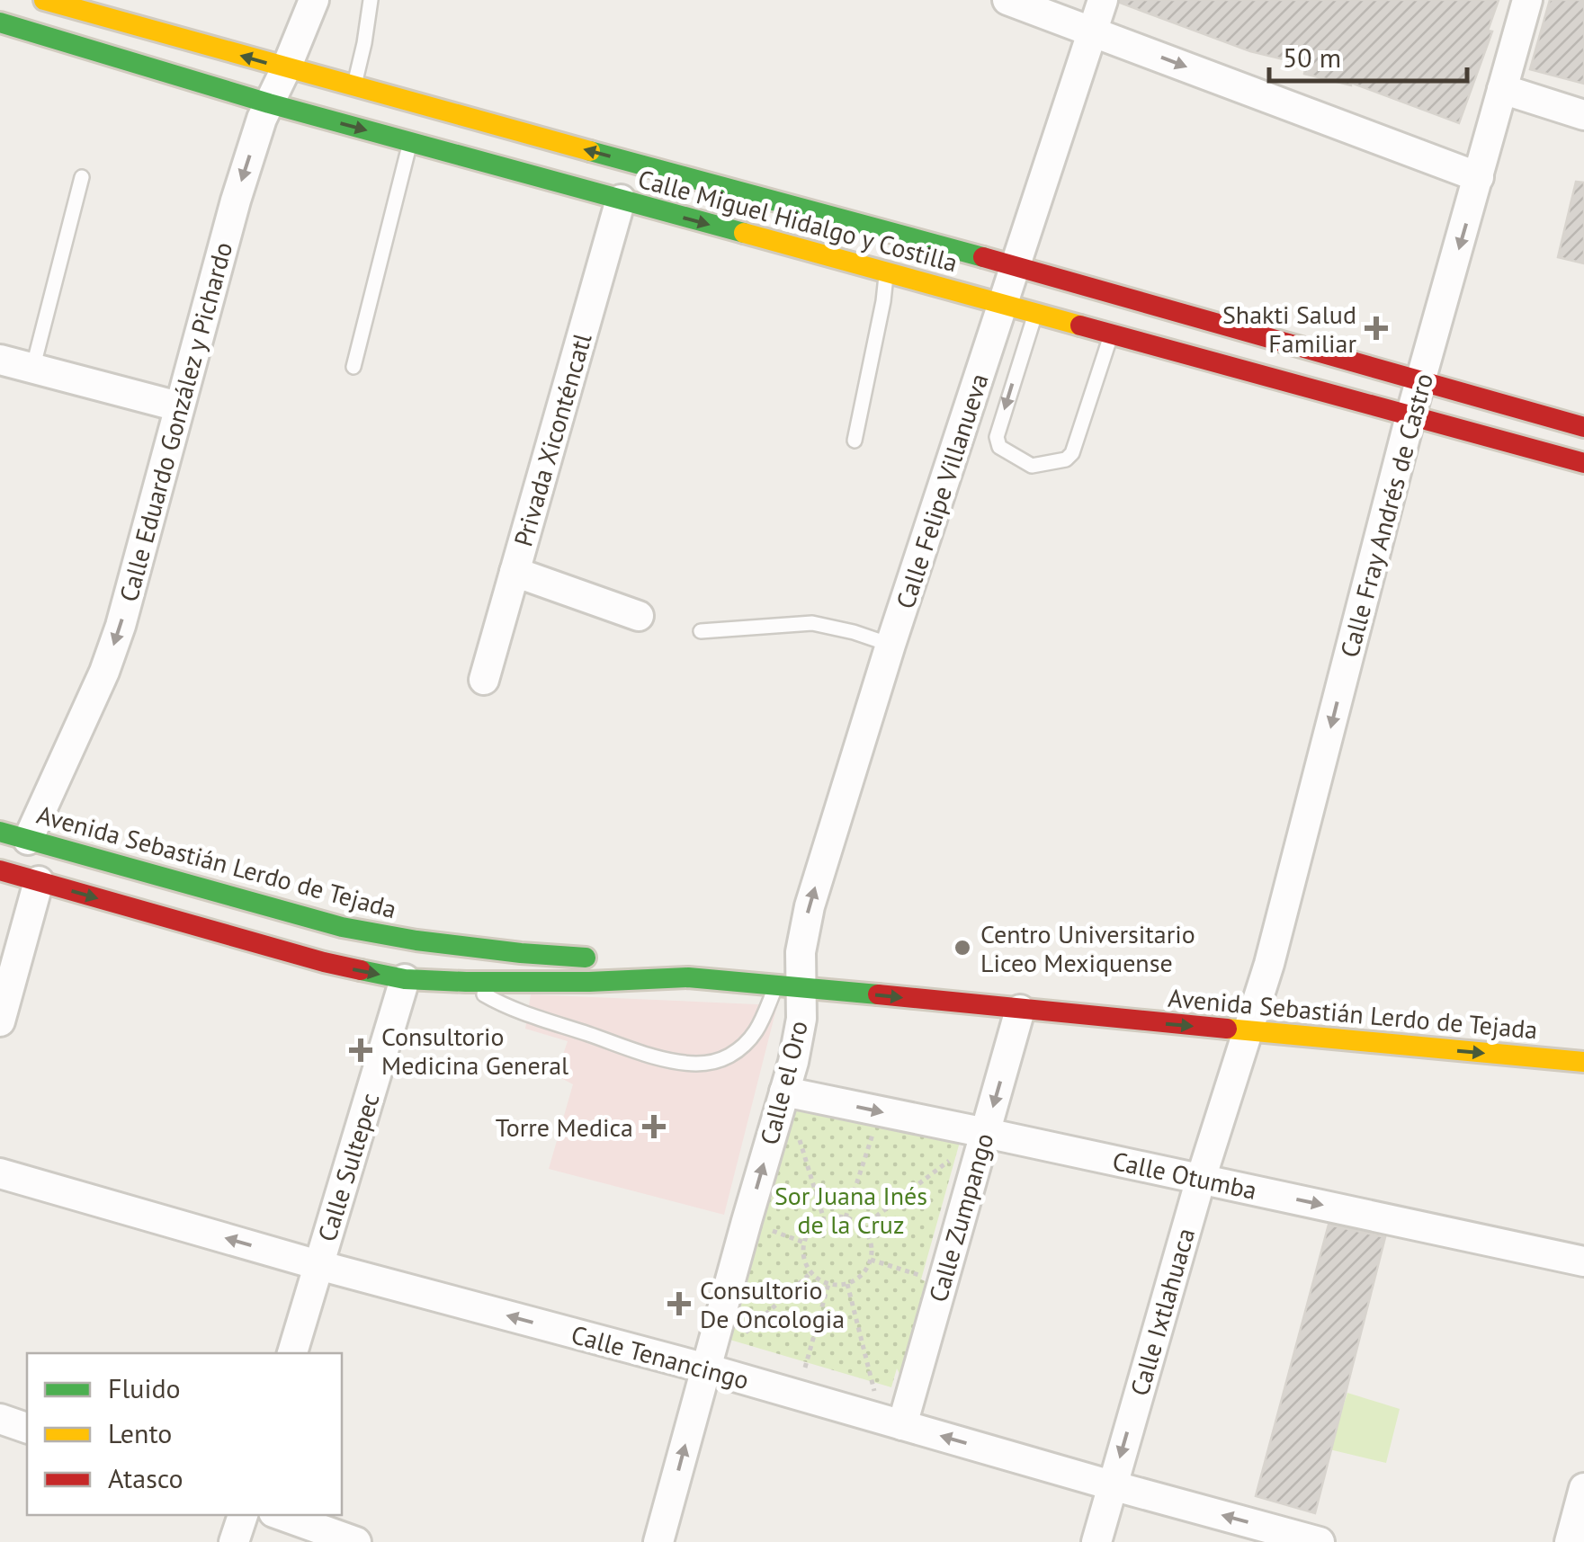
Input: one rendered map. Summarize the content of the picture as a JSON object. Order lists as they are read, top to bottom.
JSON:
{
  "streets": {
    "main road": ["Calle Miguel Hidalgo y Costilla", "Avenida Sebastián Lerdo de Tejada"],
    "street": [
      "Calle Eduardo González y Pichardo",
      "Privada Xiconténcatl",
      "Calle Felipe Villanueva",
      "Calle Fray Andrés de Castro",
      "Calle el Oro",
      "Calle Sultepec",
      "Calle Otumba",
      "Calle Zumpango",
      "Calle Ixtlahuaca",
      "Calle Tenancingo"
    ]
  },
  "crossings": [
    ["Calle Miguel Hidalgo y Costilla", "Calle Eduardo González y Pichardo"],
    ["Calle Miguel Hidalgo y Costilla", "Privada Xiconténcatl"],
    ["Calle Miguel Hidalgo y Costilla", "Calle Felipe Villanueva"],
    ["Calle Miguel Hidalgo y Costilla", "Calle Fray Andrés de Castro"],
    ["Calle Eduardo González y Pichardo", "Avenida Sebastián Lerdo de Tejada"],
    ["Calle Felipe Villanueva", "Avenida Sebastián Lerdo de Tejada"],
    ["Calle Felipe Villanueva", "Calle el Oro"],
    ["Calle Fray Andrés de Castro", "Avenida Sebastián Lerdo de Tejada"],
    ["Calle Fray Andrés de Castro", "Calle Ixtlahuaca"],
    ["Avenida Sebastián Lerdo de Tejada", "Calle el Oro"],
    ["Avenida Sebastián Lerdo de Tejada", "Calle Sultepec"],
    ["Avenida Sebastián Lerdo de Tejada", "Calle Zumpango"],
    ["Avenida Sebastián Lerdo de Tejada", "Calle Ixtlahuaca"],
    ["Calle el Oro", "Calle Otumba"],
    ["Calle el Oro", "Calle Tenancingo"],
    ["Calle Sultepec", "Calle Tenancingo"],
    ["Calle Otumba", "Calle Zumpango"],
    ["Calle Otumba", "Calle Ixtlahuaca"],
    ["Calle Zumpango", "Calle Tenancingo"],
    ["Calle Ixtlahuaca", "Calle Tenancingo"]
  ],
  "one_way": [
    "Calle Eduardo González y Pichardo",
    "Calle Fray Andrés de Castro",
    "Calle el Oro",
    "Calle Otumba",
    "Calle Ixtlahuaca",
    "Calle Tenancingo"
  ],
  "parks": ["Sor Juana Inés de la Cruz"],
  "places": {
    "health": [
      "Shakti Salud Familiar",
      "Consultorio Medicina General",
      "Torre Medica",
      "Consultorio De Oncologia"
    ],
    "other": ["Centro Universitario Liceo Mexiquense"]
  },
  "legend": ["Fluido", "Lento", "Atasco"],
  "scale_bar": "50 m"
}
